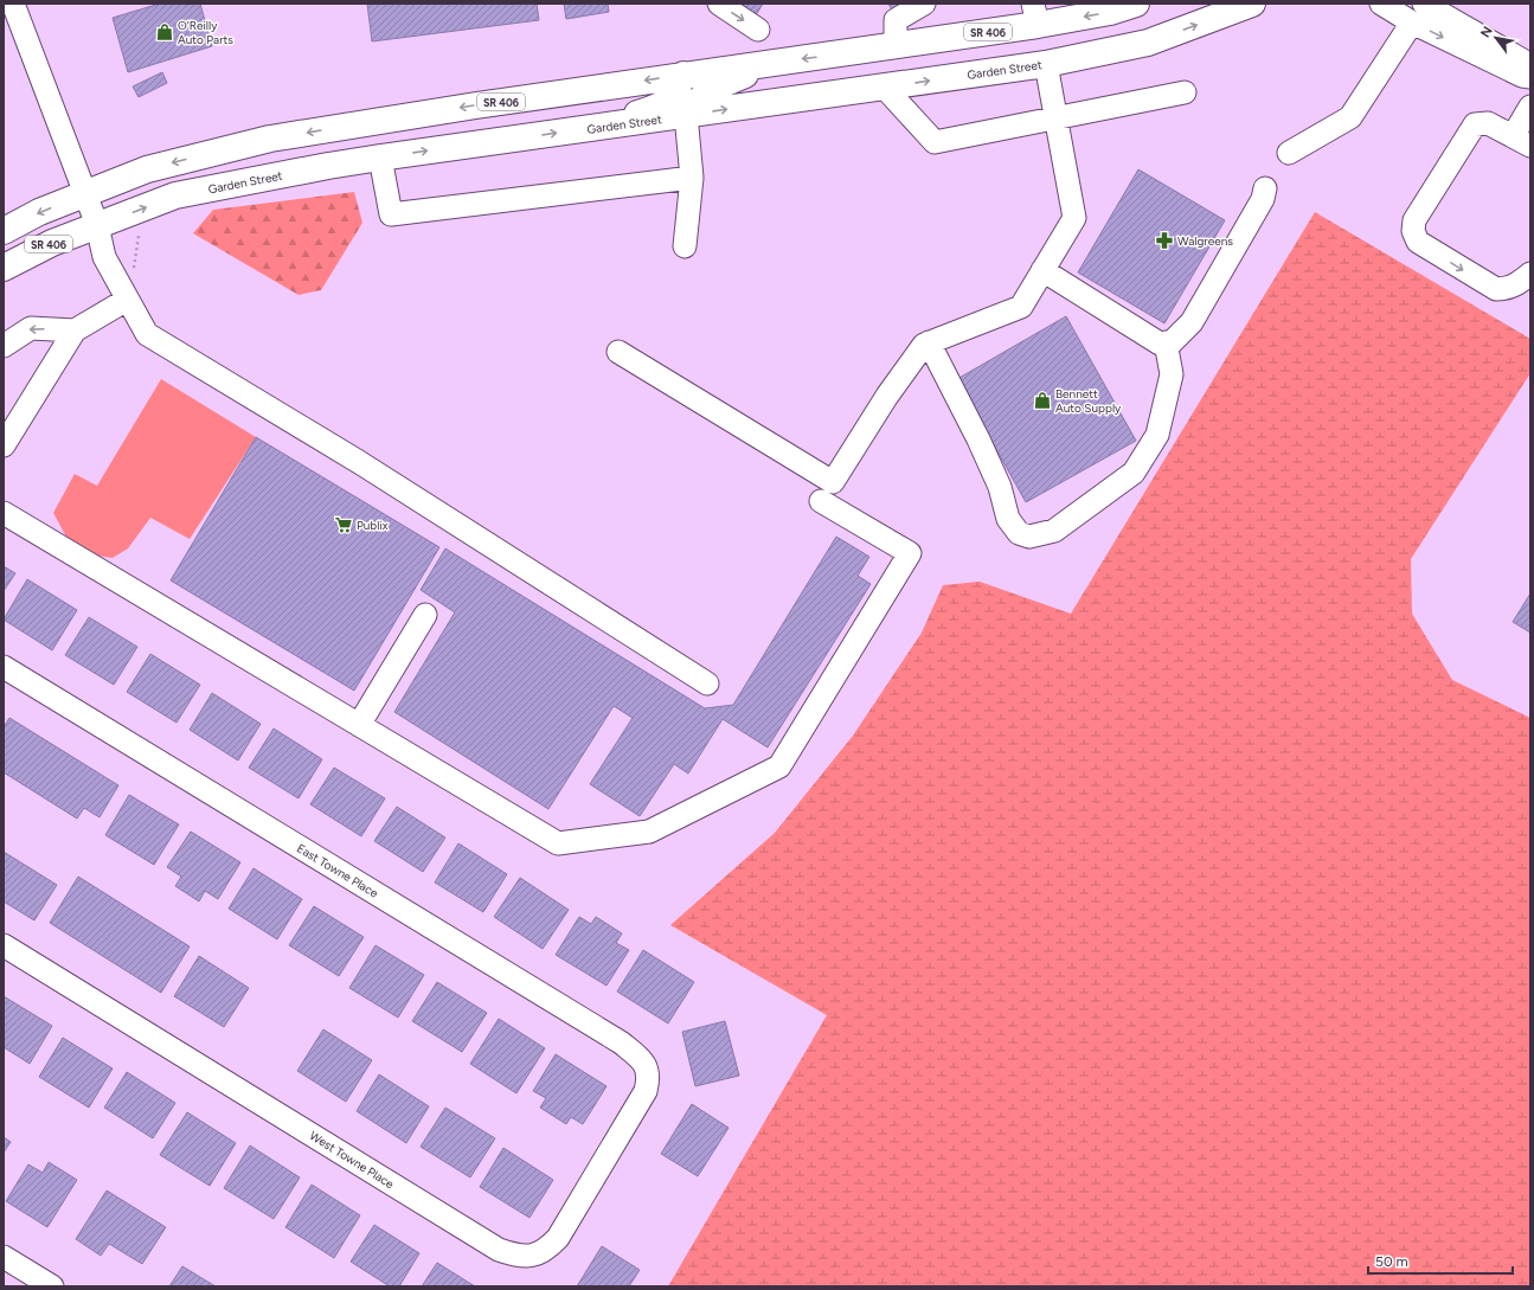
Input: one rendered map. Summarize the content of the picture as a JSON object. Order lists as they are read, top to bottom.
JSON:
{
  "streets": {
    "main road": ["SR 406", "Garden Street"],
    "street": ["East Towne Place", "West Towne Place"]
  },
  "crossings": [
    ["East Towne Place", "West Towne Place"]
  ],
  "places": {
    "shop": ["O'Reilly Auto Parts", "Bennett Auto Supply"],
    "pharmacy": ["Walgreens"],
    "supermarket": ["Publix"]
  },
  "scale_bar": "50 m",
  "north": "top left"
}
